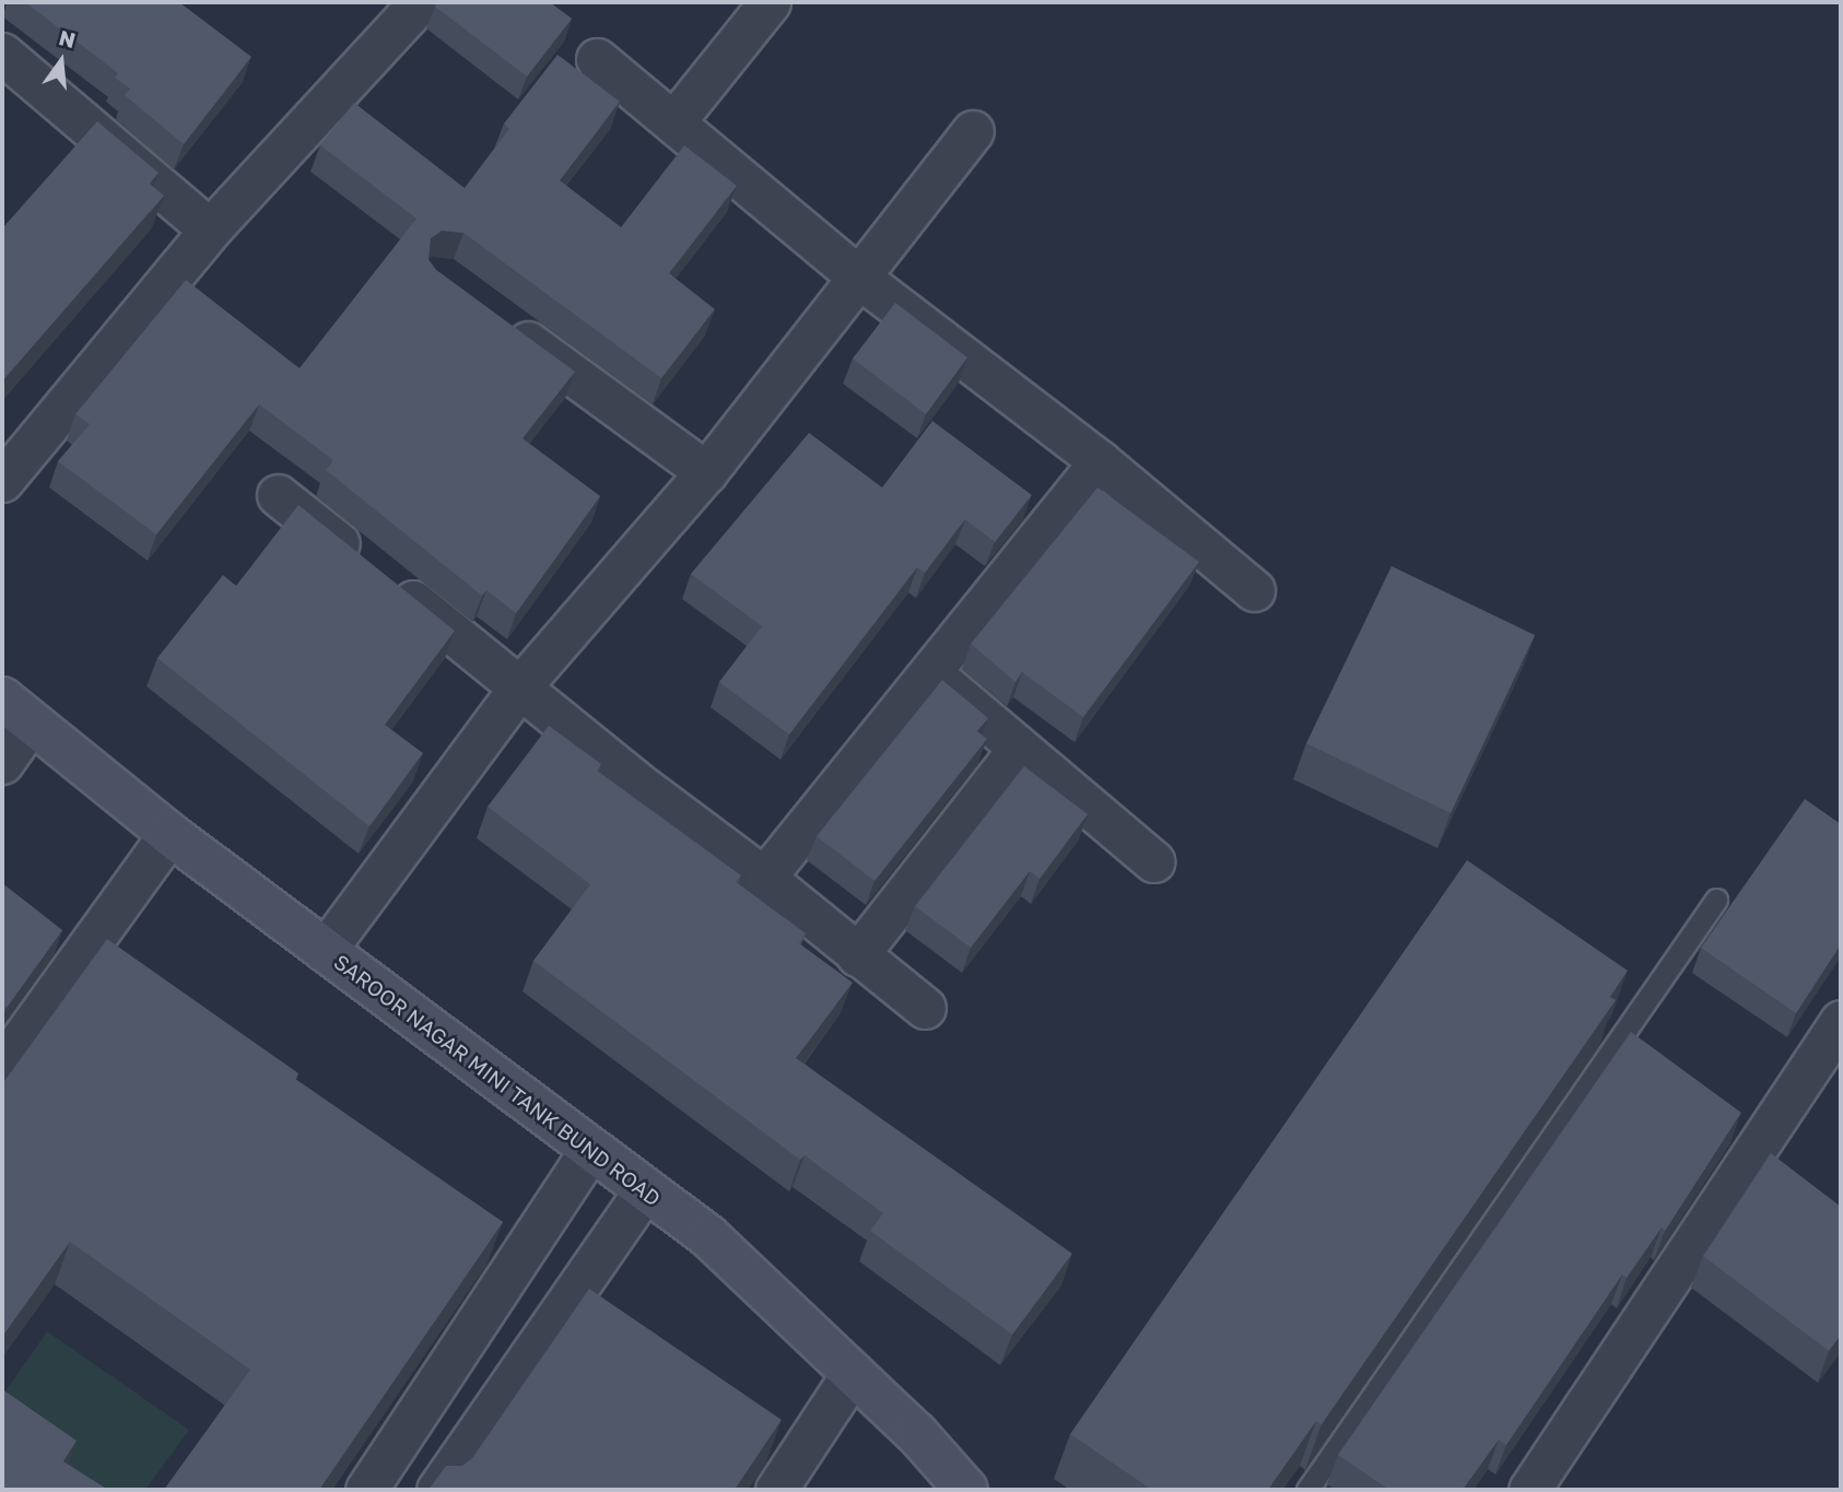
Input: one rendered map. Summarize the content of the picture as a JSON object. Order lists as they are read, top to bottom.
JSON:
{
  "streets": {
    "main road": ["SAROOR NAGAR MINI TANK BUND ROAD"]
  },
  "north": "top"
}
